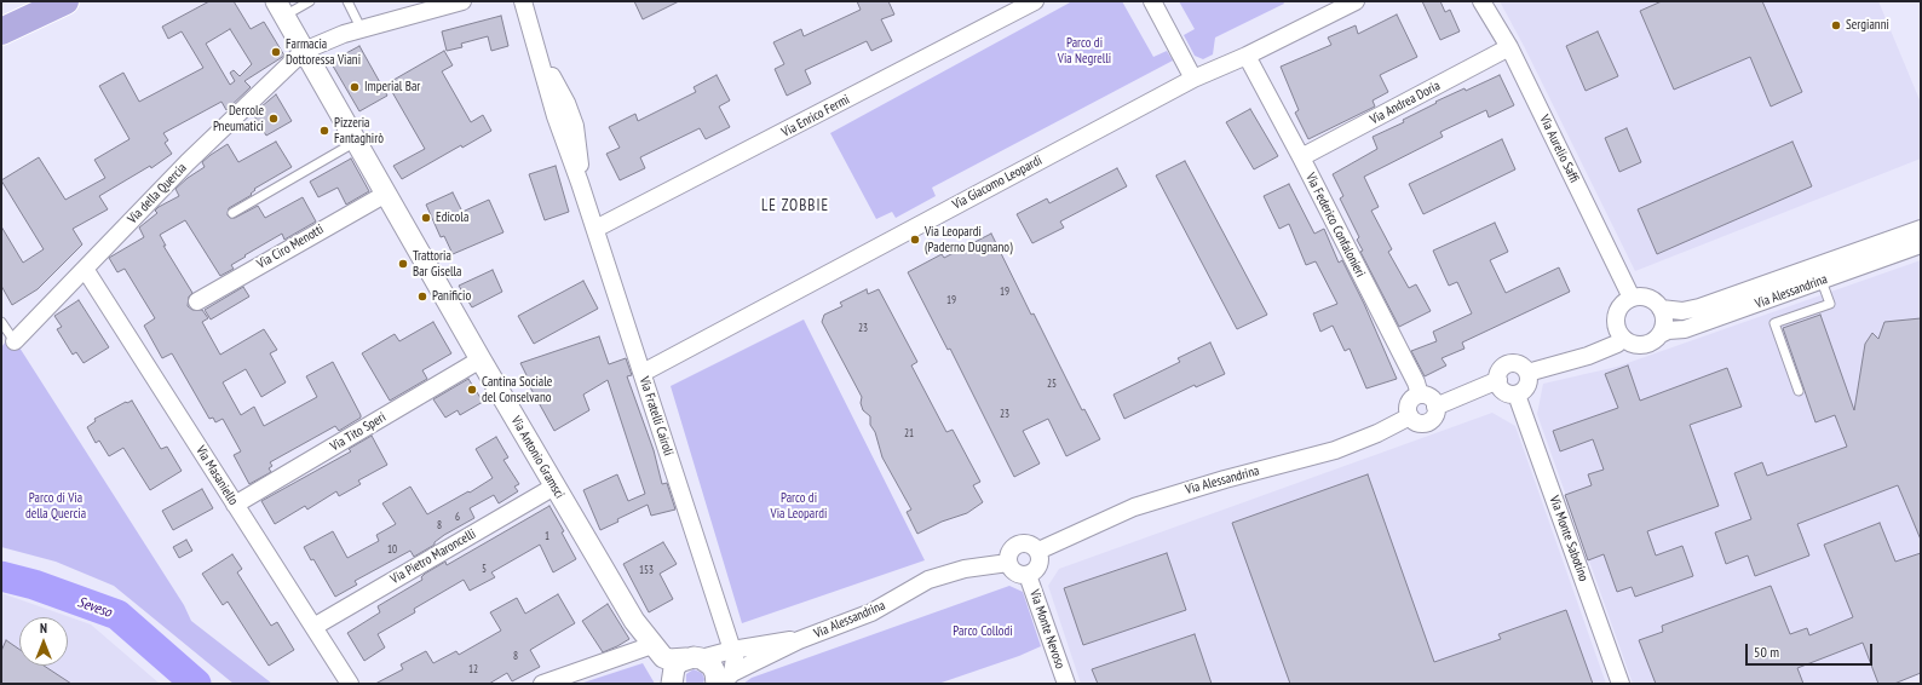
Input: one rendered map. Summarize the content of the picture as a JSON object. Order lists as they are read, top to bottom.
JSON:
{
  "streets": {
    "street": [
      "Via Andrea Doria",
      "Via Enrico Fermi",
      "Via Aurelio Saffi",
      "Via Giacomo Leopardi",
      "Via della Quercia",
      "Via Federico Confalonieri",
      "Via Ciro Menotti",
      "Via Alessandrina",
      "Via Fratelli Cairoli",
      "Via Tito Speri",
      "Via Antonio Gramsci",
      "Via Masaniello",
      "Via Monte Sabotino",
      "Via Pietro Maroncelli",
      "Via Monte Nevoso"
    ]
  },
  "crossings": [
    ["Via Andrea Doria", "Via Aurelio Saffi"],
    ["Via Andrea Doria", "Via Federico Confalonieri"],
    ["Via Enrico Fermi", "Via Fratelli Cairoli"],
    ["Via Aurelio Saffi", "Via Alessandrina"],
    ["Via Giacomo Leopardi", "Via Federico Confalonieri"],
    ["Via Giacomo Leopardi", "Via Fratelli Cairoli"],
    ["Via della Quercia", "Via Antonio Gramsci"],
    ["Via della Quercia", "Via Masaniello"],
    ["Via Federico Confalonieri", "Via Alessandrina"],
    ["Via Ciro Menotti", "Via Antonio Gramsci"],
    ["Via Alessandrina", "Via Fratelli Cairoli"],
    ["Via Alessandrina", "Via Antonio Gramsci"],
    ["Via Alessandrina", "Via Monte Nevoso"],
    ["Via Tito Speri", "Via Antonio Gramsci"],
    ["Via Tito Speri", "Via Masaniello"],
    ["Via Antonio Gramsci", "Via Pietro Maroncelli"],
    ["Via Masaniello", "Via Pietro Maroncelli"]
  ],
  "districts": ["LE ZOBBIE"],
  "water": ["Seveso"],
  "parks": [
    "Parco di Via Negrelli",
    "Parco di Via della Quercia",
    "Parco di Via Leopardi",
    "Parco Collodi"
  ],
  "places": [
    "Sergianni",
    "Farmacia Dottoressa Viani",
    "Imperial Bar",
    "Dercole Pneumatici",
    "Pizzeria Fantaghirò",
    "Edicola",
    "Via Leopardi (Paderno Dugnano)",
    "Trattoria Bar Gisella",
    "Panificio",
    "Cantina Sociale del Conselvano"
  ],
  "house_numbers": [
    "19",
    "19",
    "23",
    "25",
    "23",
    "21",
    "6",
    "8",
    "1",
    "10",
    "5",
    "153",
    "8",
    "12"
  ],
  "scale_bar": "50 m",
  "north": "top"
}
